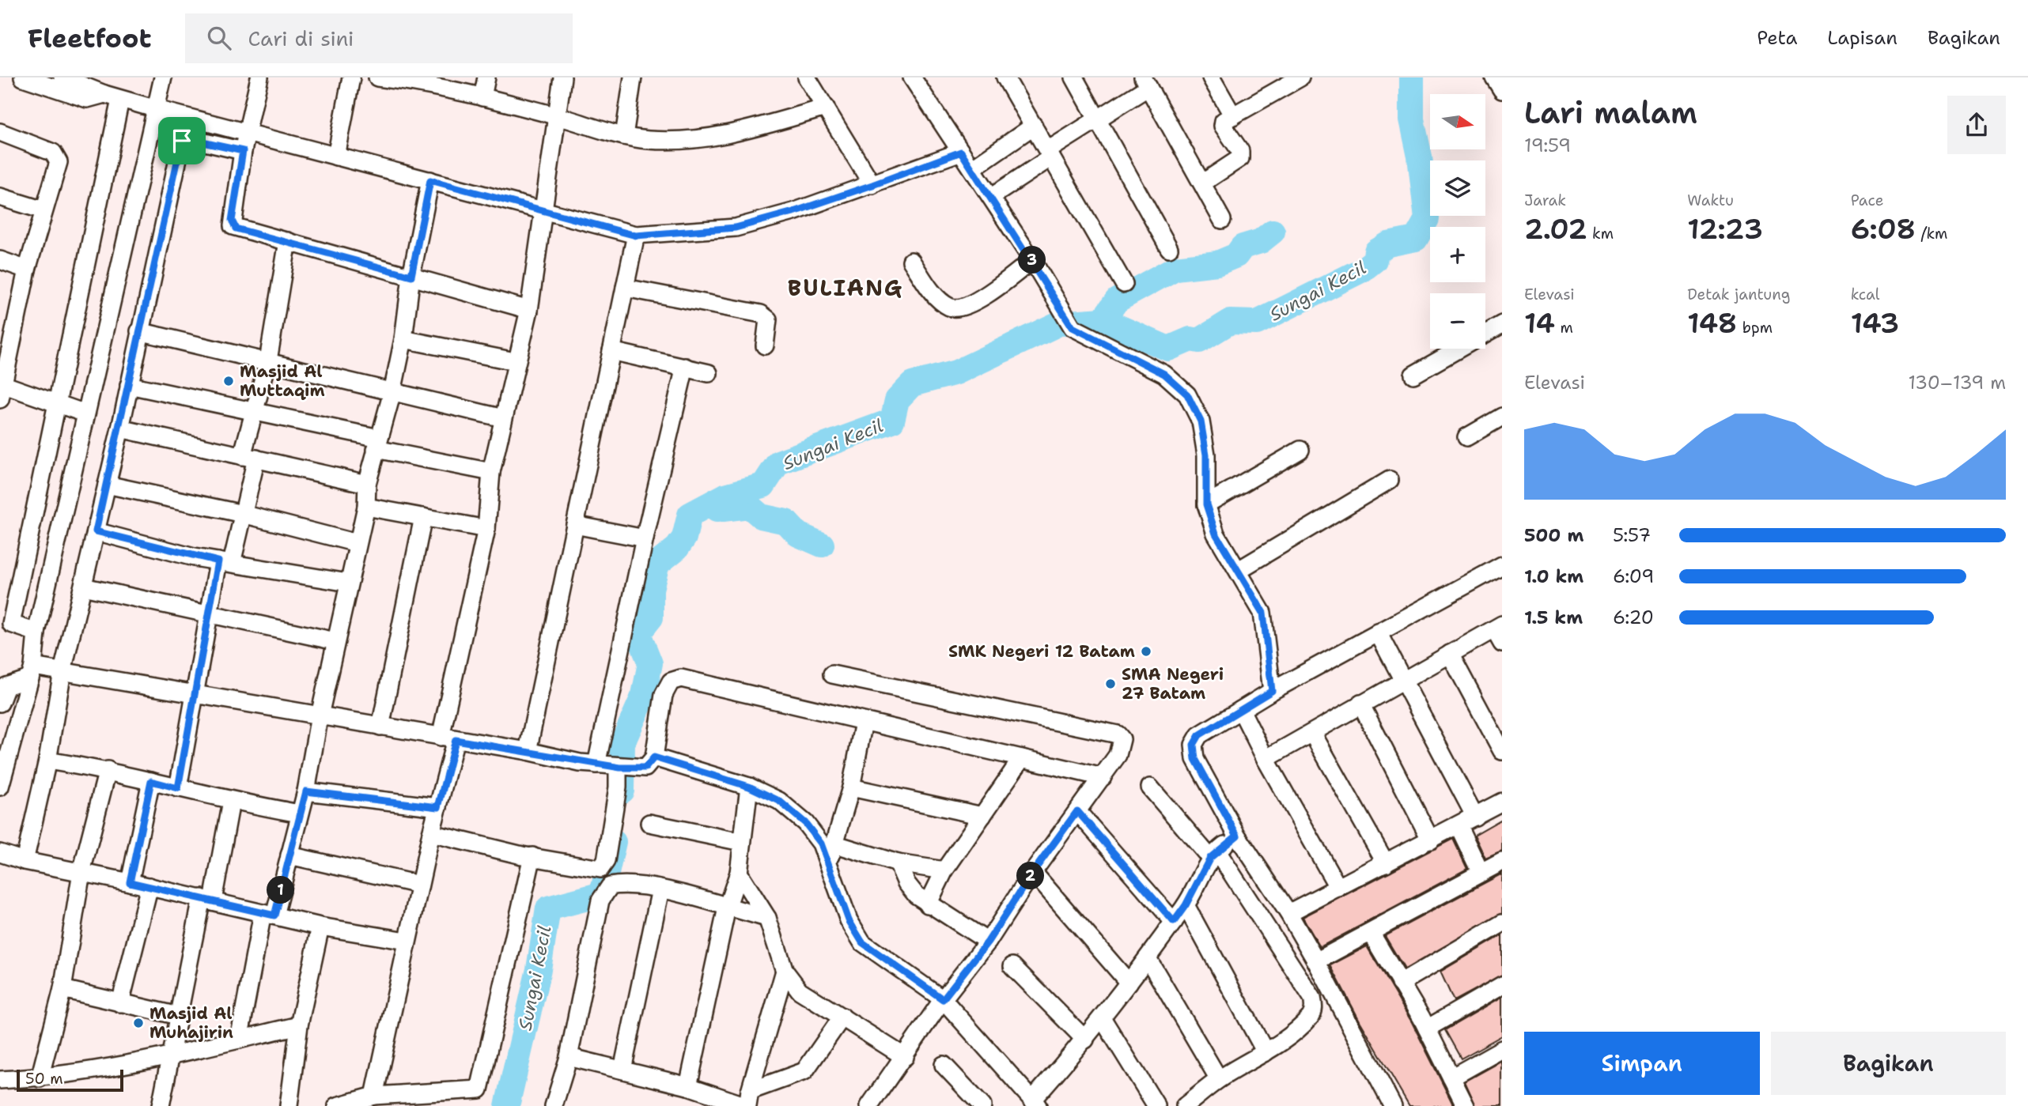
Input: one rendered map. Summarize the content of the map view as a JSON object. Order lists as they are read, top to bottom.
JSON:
{
  "districts": ["BULIANG"],
  "water": ["Sungai Kecil"],
  "places": [
    "Masjid Al Muttaqim",
    "SMK Negeri 12 Batam",
    "SMA Negeri 27 Batam",
    "Masjid Al Muhajirin"
  ],
  "scale_bar": "50 m",
  "north": "right",
  "page": {
    "header": "Fleetfoot",
    "search": "Cari di sini",
    "nav": ["Peta", "Lapisan", "Bagikan"],
    "heading": ["Lari malam", "19:59"],
    "map_buttons": ["+", "−"],
    "stats": [
      ["Jarak", "2.02 km"],
      ["Waktu", "12:23"],
      ["Pace", "6:08 /km"],
      ["Elevasi", "14 m"],
      ["Detak jantung", "148 bpm"],
      ["kcal", "143"]
    ],
    "pins": ["3", "2", "1"],
    "chart": ["Elevasi", "130–139 m"],
    "list": [
      {
        "name": "500 m",
        "note": "5:57"
      },
      {
        "name": "1.0 km",
        "note": "6:09"
      },
      {
        "name": "1.5 km",
        "note": "6:20"
      }
    ],
    "buttons": ["Simpan", "Bagikan"],
    "scale": "50 m"
  }
}
